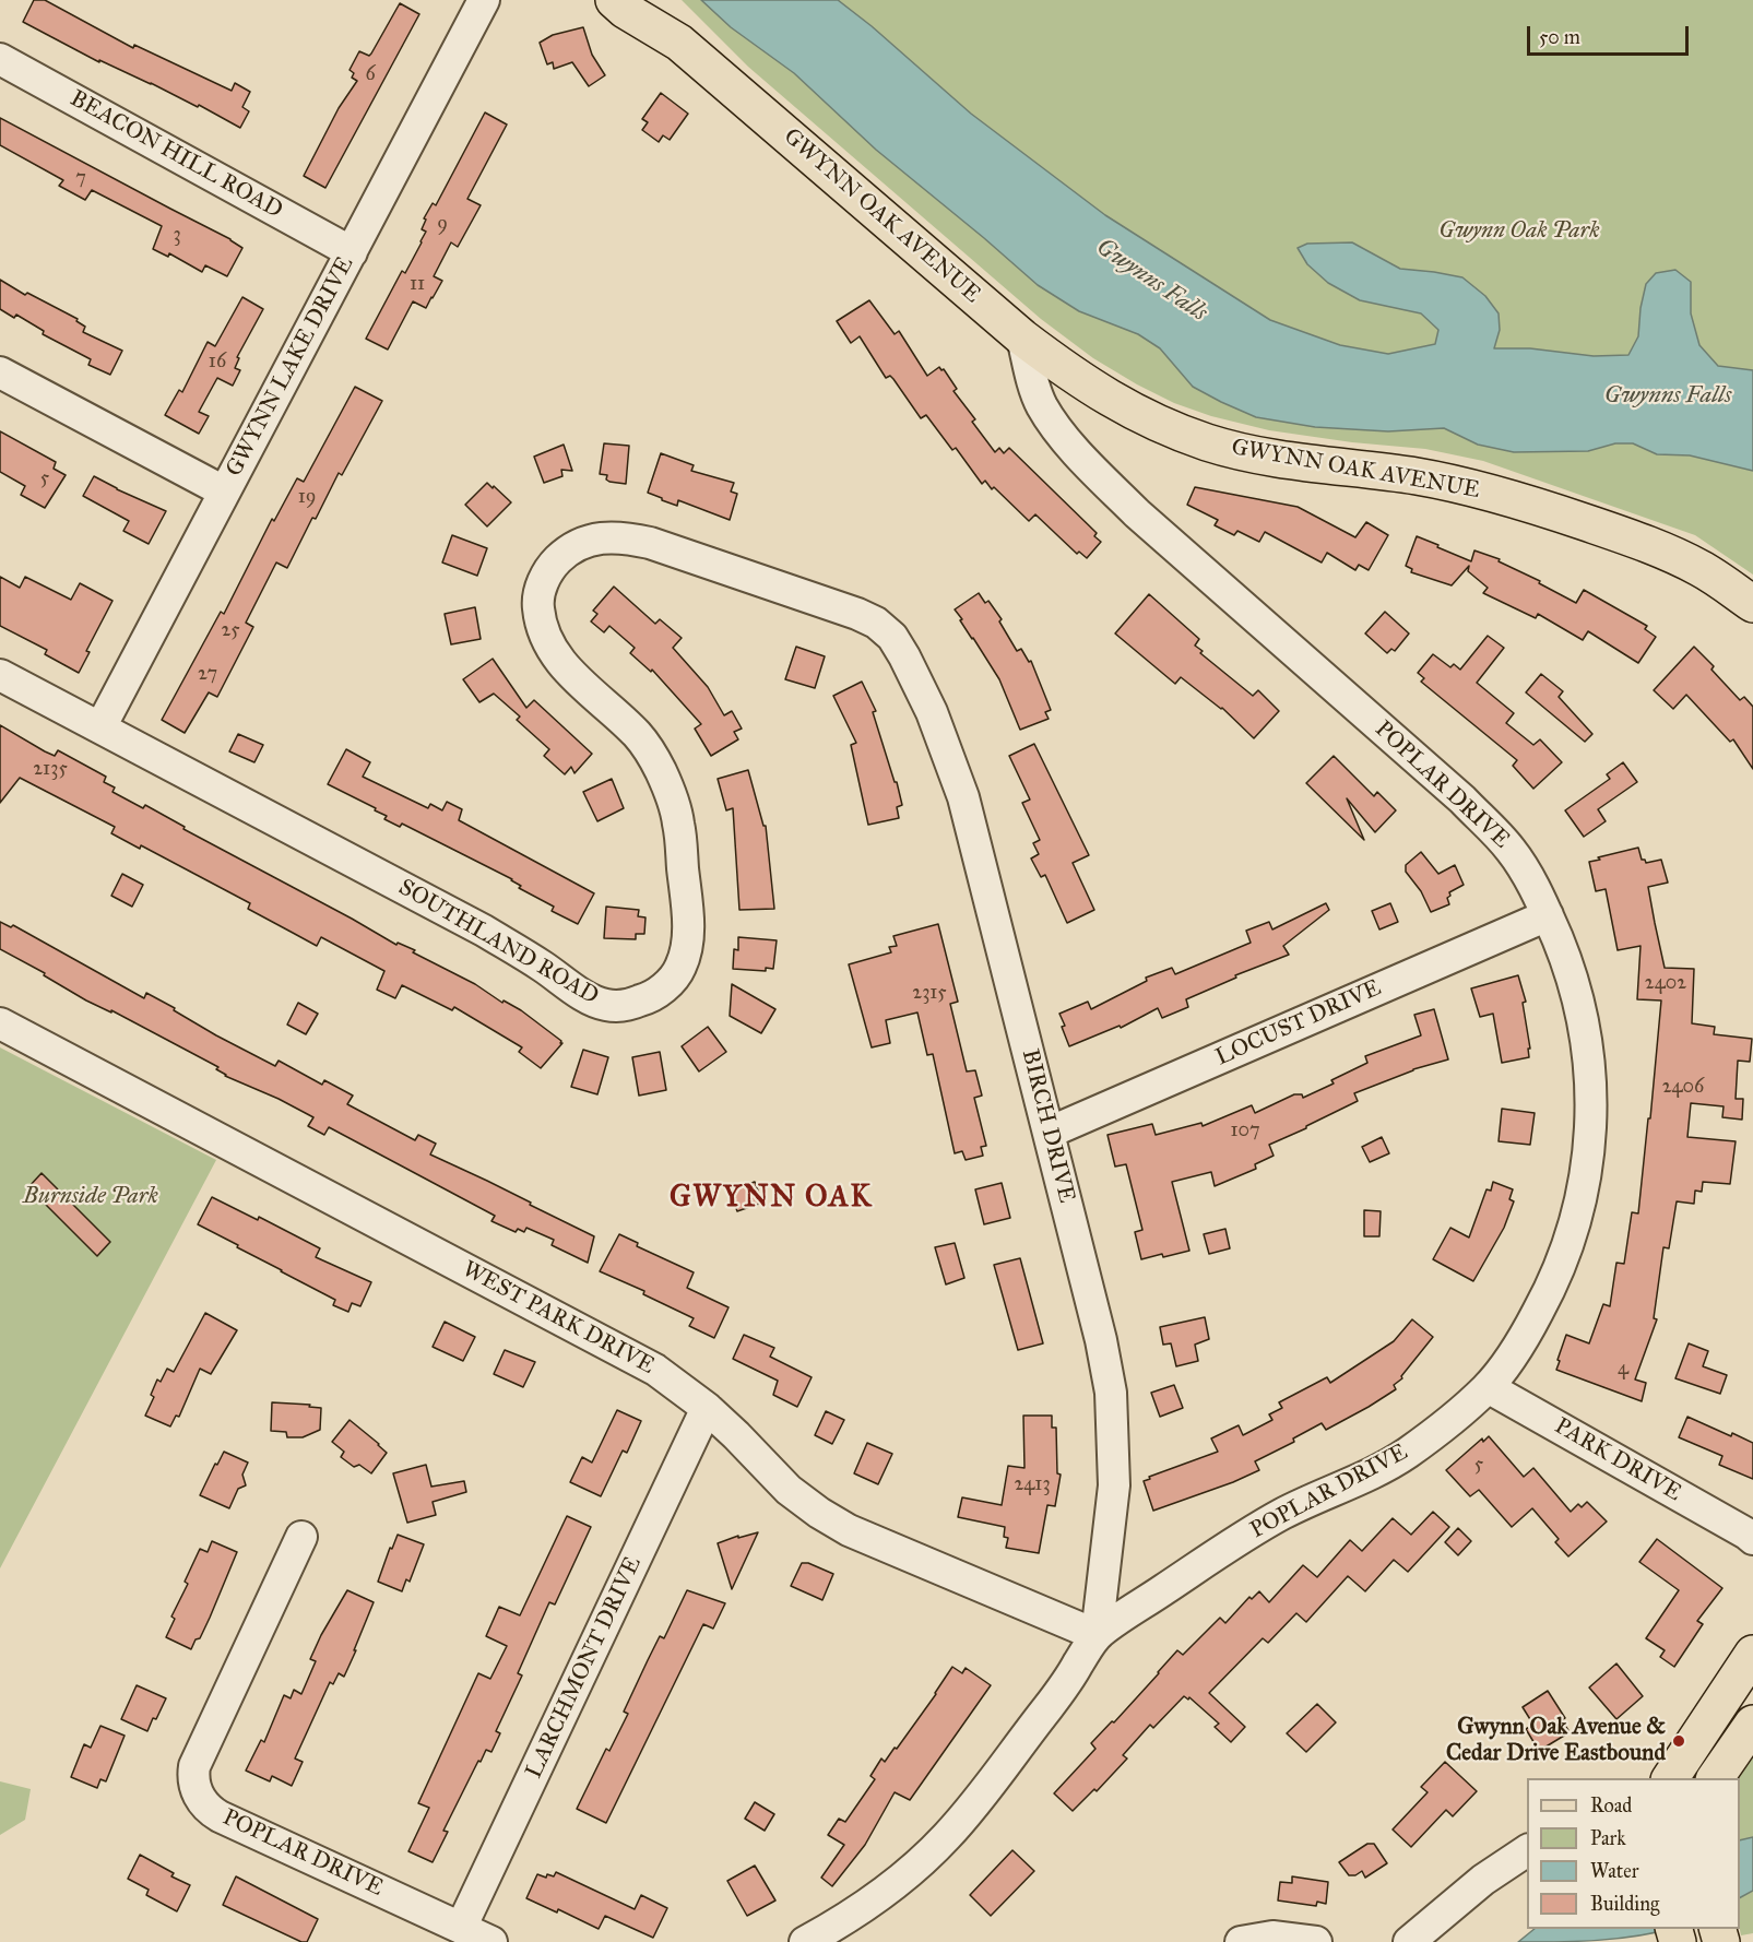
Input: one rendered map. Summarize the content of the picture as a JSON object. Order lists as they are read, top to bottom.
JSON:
{
  "streets": {
    "main road": ["GWYNN OAK AVENUE"],
    "street": [
      "BEACON HILL ROAD",
      "GWYNN LAKE DRIVE",
      "POPLAR DRIVE",
      "SOUTHLAND ROAD",
      "LOCUST DRIVE",
      "BIRCH DRIVE",
      "WEST PARK DRIVE",
      "PARK DRIVE",
      "LARCHMONT DRIVE"
    ]
  },
  "crossings": [
    ["BEACON HILL ROAD", "GWYNN LAKE DRIVE"],
    ["GWYNN OAK AVENUE", "POPLAR DRIVE"],
    ["GWYNN LAKE DRIVE", "SOUTHLAND ROAD"],
    ["POPLAR DRIVE", "LOCUST DRIVE"],
    ["POPLAR DRIVE", "BIRCH DRIVE"],
    ["POPLAR DRIVE", "WEST PARK DRIVE"],
    ["POPLAR DRIVE", "PARK DRIVE"],
    ["POPLAR DRIVE", "LARCHMONT DRIVE"],
    ["SOUTHLAND ROAD", "BIRCH DRIVE"],
    ["LOCUST DRIVE", "BIRCH DRIVE"],
    ["BIRCH DRIVE", "WEST PARK DRIVE"],
    ["WEST PARK DRIVE", "LARCHMONT DRIVE"]
  ],
  "districts": ["GWYNN OAK"],
  "water": ["Gwynns Falls"],
  "parks": ["Gwynn Oak Park", "Burnside Park"],
  "places": ["Gwynn Oak Avenue & Cedar Drive Eastbound"],
  "house_numbers": [
    "6",
    "7",
    "9",
    "3",
    "11",
    "16",
    "5",
    "19",
    "25",
    "27",
    "2135",
    "2402",
    "2315",
    "2406",
    "107",
    "4",
    "5",
    "2413"
  ],
  "legend": [
    "Road",
    "Park",
    "Water",
    "Building"
  ],
  "scale_bar": "50 m"
}
